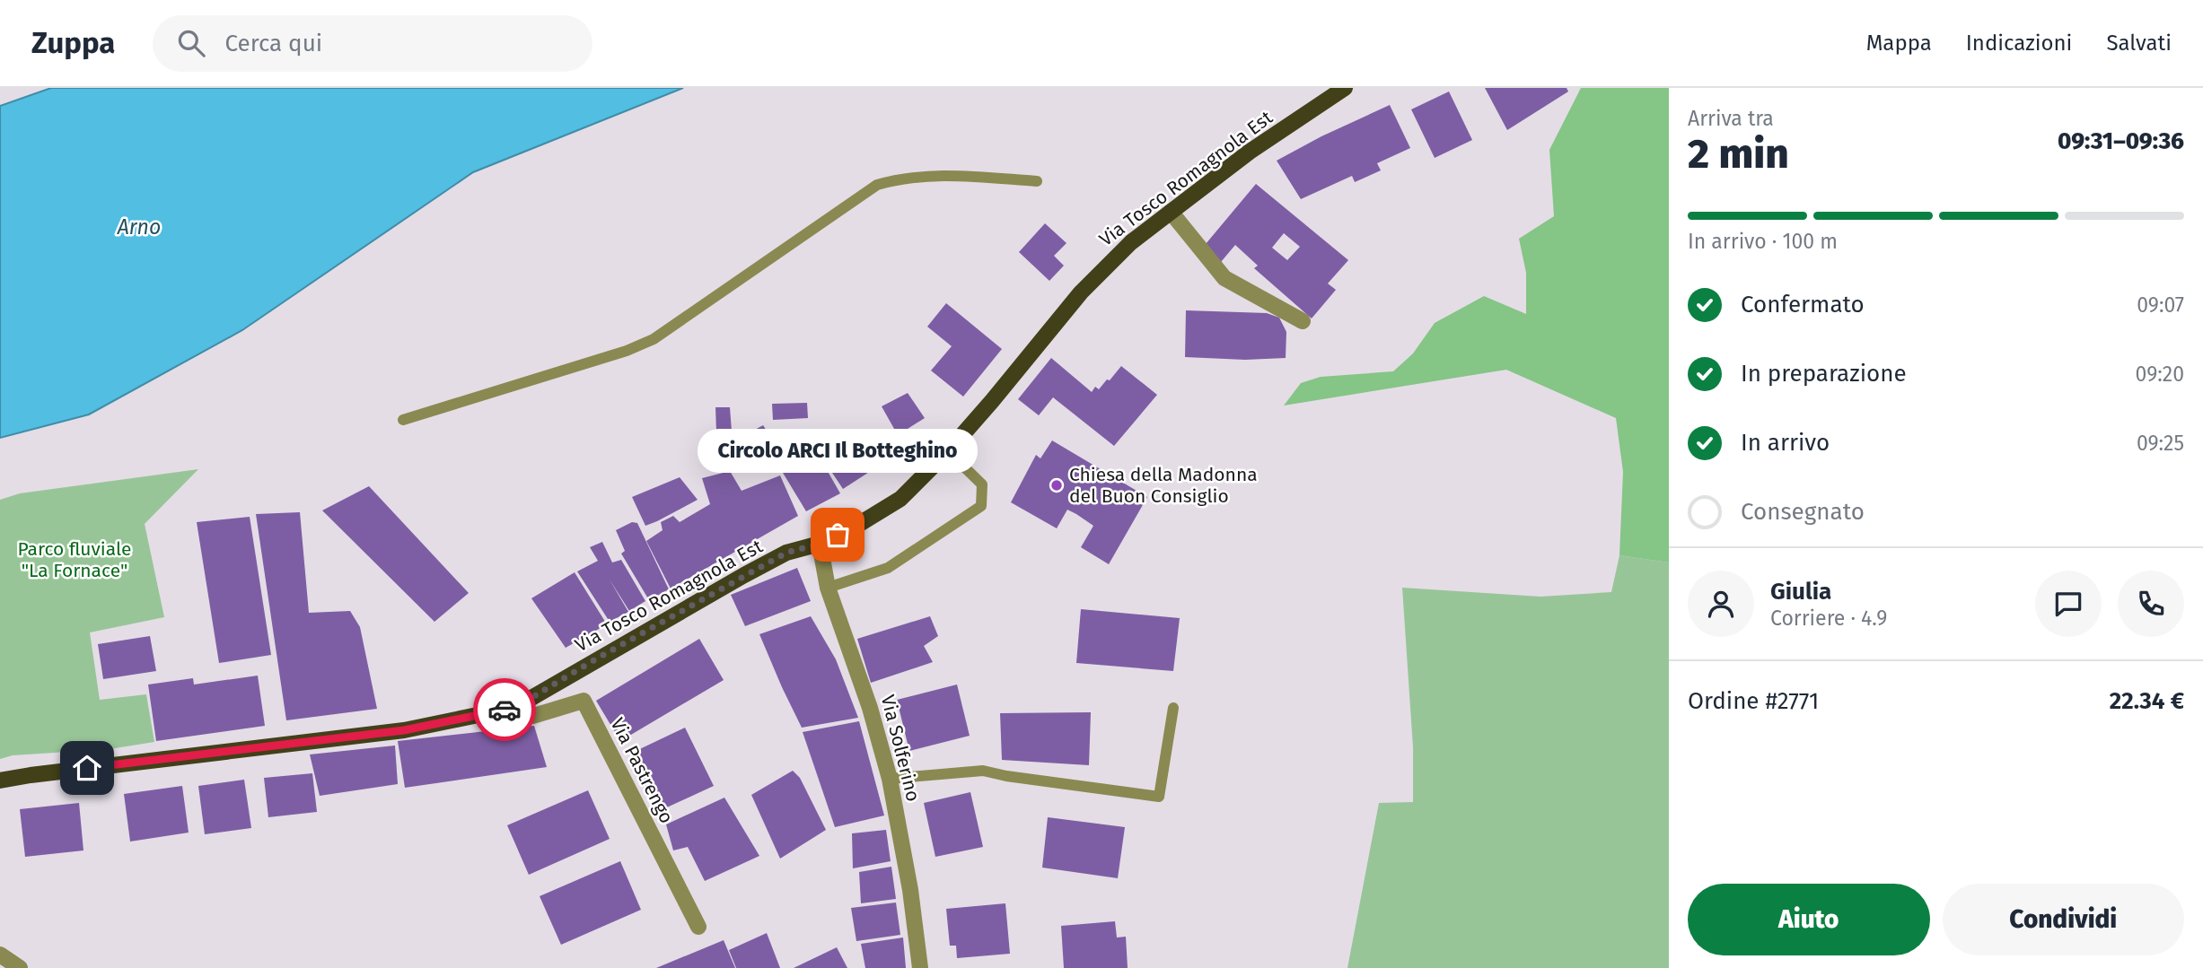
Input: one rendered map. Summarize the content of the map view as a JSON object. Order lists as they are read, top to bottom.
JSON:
{
  "streets": {
    "main road": ["Via Tosco Romagnola Est"],
    "street": ["Via Solferino", "Via Pastrengo"]
  },
  "crossings": [
    ["Via Tosco Romagnola Est", "Via Solferino"],
    ["Via Tosco Romagnola Est", "Via Pastrengo"]
  ],
  "water": ["Arno"],
  "parks": ["Parco fluviale \"La Fornace\""],
  "places": ["Chiesa della Madonna del Buon Consiglio", "Circolo ARCI Il Botteghino"],
  "page": {
    "header": "Zuppa",
    "search": "Cerca qui",
    "nav": ["Mappa", "Indicazioni", "Salvati"],
    "heading": ["2 min", "Arriva tra", "09:31–09:36"],
    "panel": [
      "Giulia",
      "Corriere · 4.9",
      "Ordine #2771",
      "22.34 €"
    ],
    "bar": "In arrivo · 100 m",
    "list": [
      ["Confermato", "09:07"],
      ["In preparazione", "09:20"],
      ["In arrivo", "09:25"],
      "Consegnato"
    ],
    "bubble": "Circolo ARCI Il Botteghino",
    "buttons": ["Aiuto", "Condividi"]
  }
}
